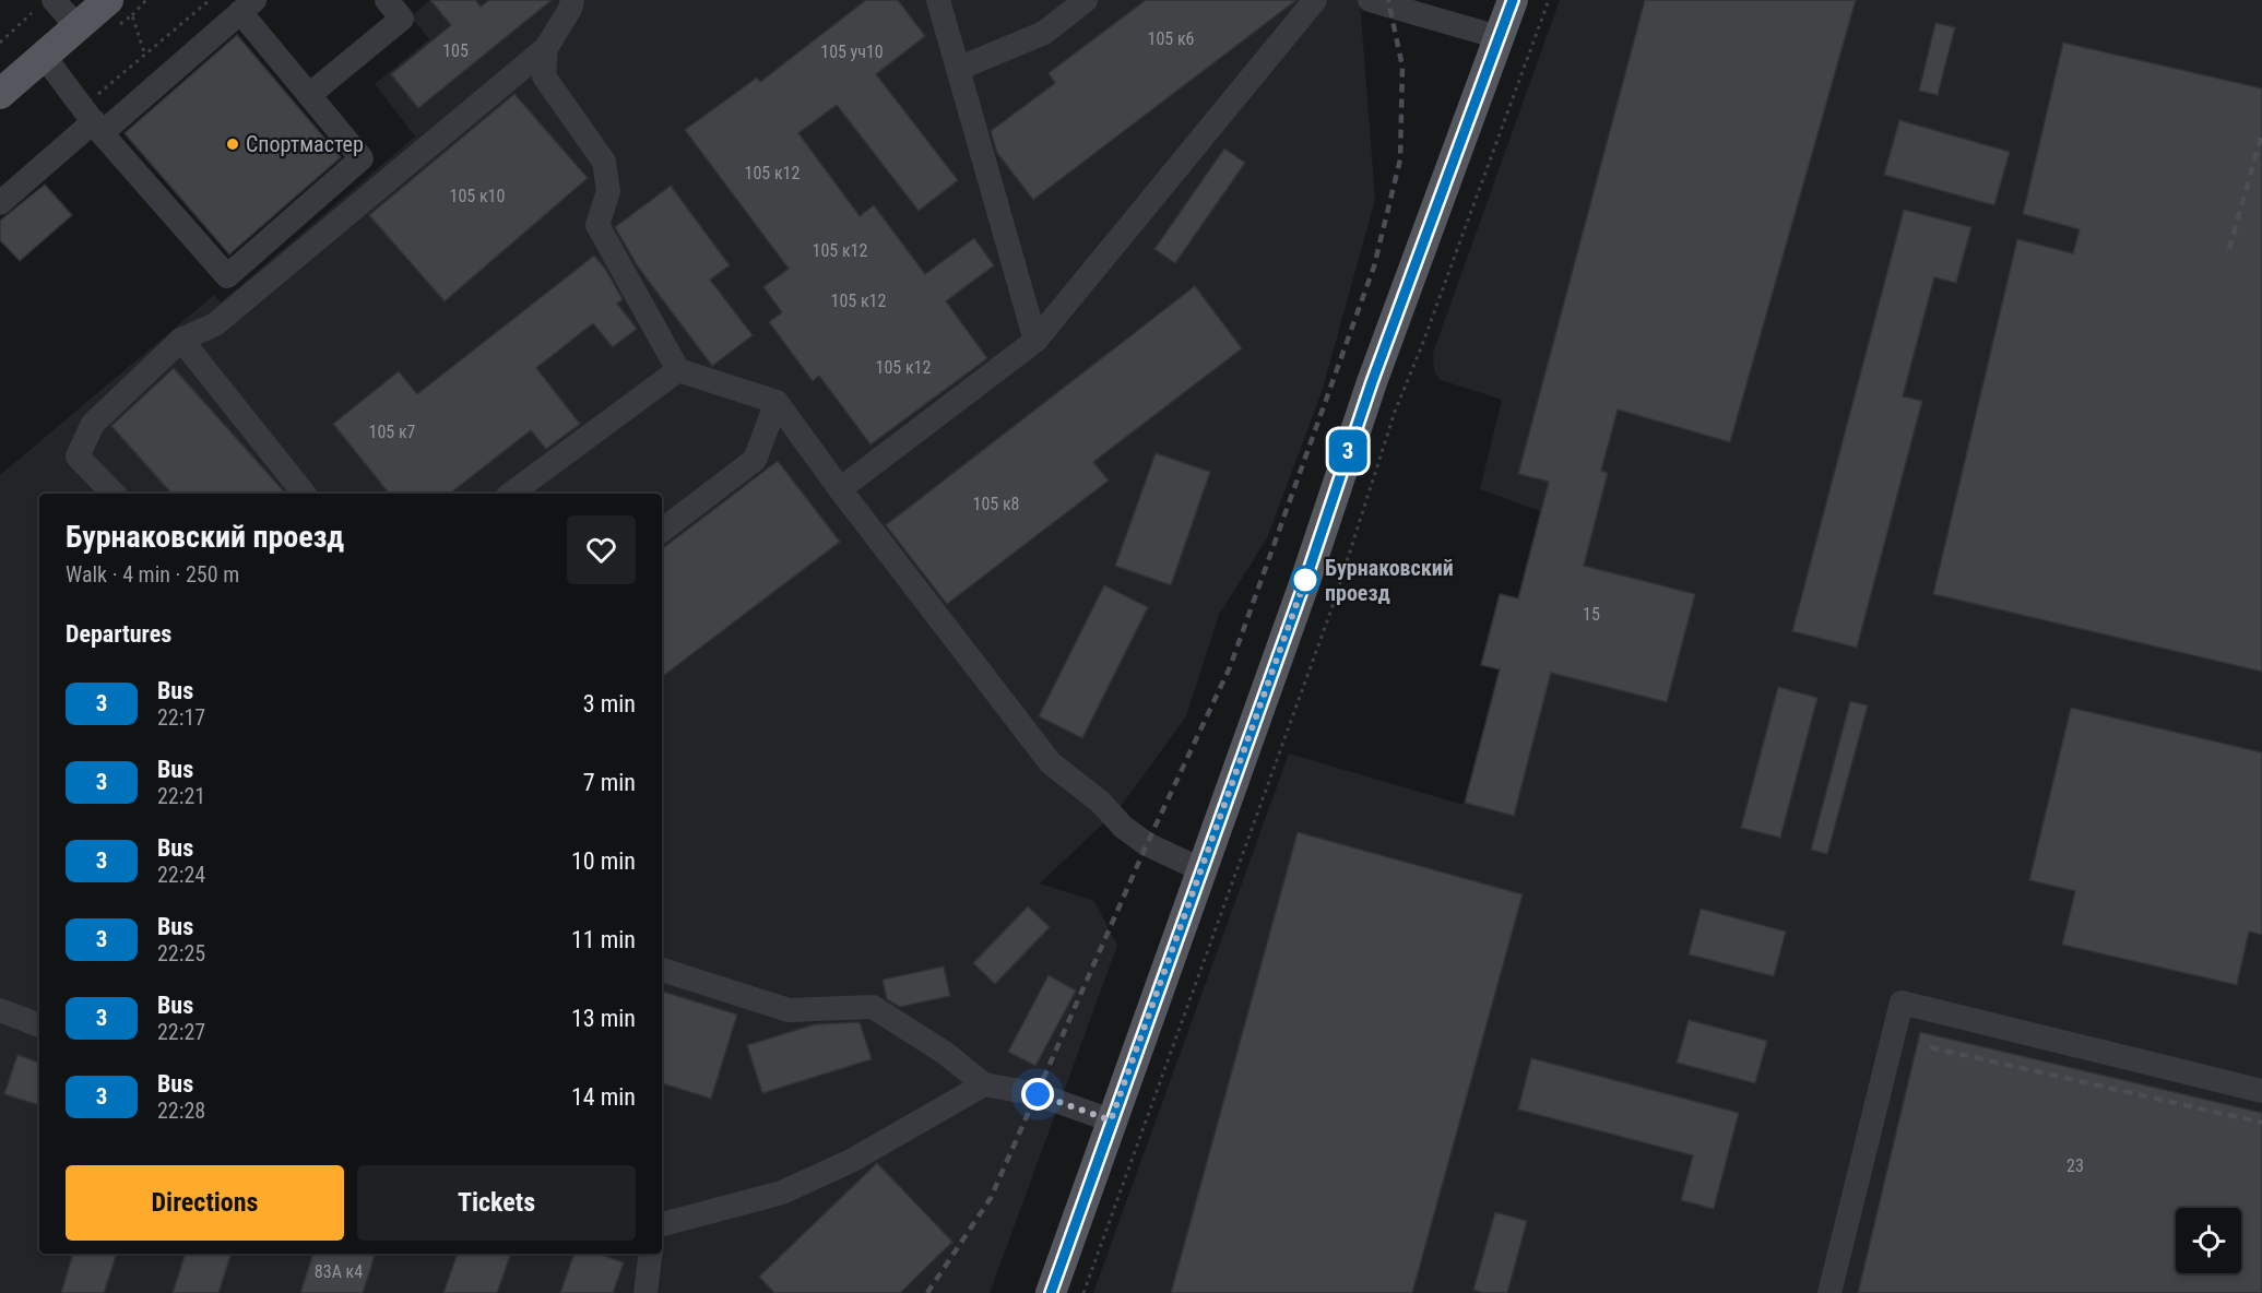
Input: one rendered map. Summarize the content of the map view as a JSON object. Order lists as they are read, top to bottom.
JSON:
{
  "places": ["Спортмастер", "Бурнаковский проезд"],
  "lines": ["bus line 3"],
  "house_numbers": [
    "105 к6",
    "105",
    "105 уч10",
    "105 к12",
    "105 к10",
    "105 к12",
    "105 к12",
    "105 к12",
    "105 к7",
    "105 к8",
    "15",
    "23",
    "83А к4"
  ],
  "page": {
    "on_map": "3",
    "heading": [
      ["Бурнаковский проезд", "Walk · 4 min · 250 m"],
      "Departures"
    ],
    "list": [
      {
        "mark": "3",
        "name": "Bus",
        "note": "22:17",
        "value": "3 min"
      },
      {
        "mark": "3",
        "name": "Bus",
        "note": "22:21",
        "value": "7 min"
      },
      {
        "mark": "3",
        "name": "Bus",
        "note": "22:24",
        "value": "10 min"
      },
      {
        "mark": "3",
        "name": "Bus",
        "note": "22:25",
        "value": "11 min"
      },
      {
        "mark": "3",
        "name": "Bus",
        "note": "22:27",
        "value": "13 min"
      },
      {
        "mark": "3",
        "name": "Bus",
        "note": "22:28",
        "value": "14 min"
      }
    ],
    "buttons": ["Directions", "Tickets"]
  }
}
